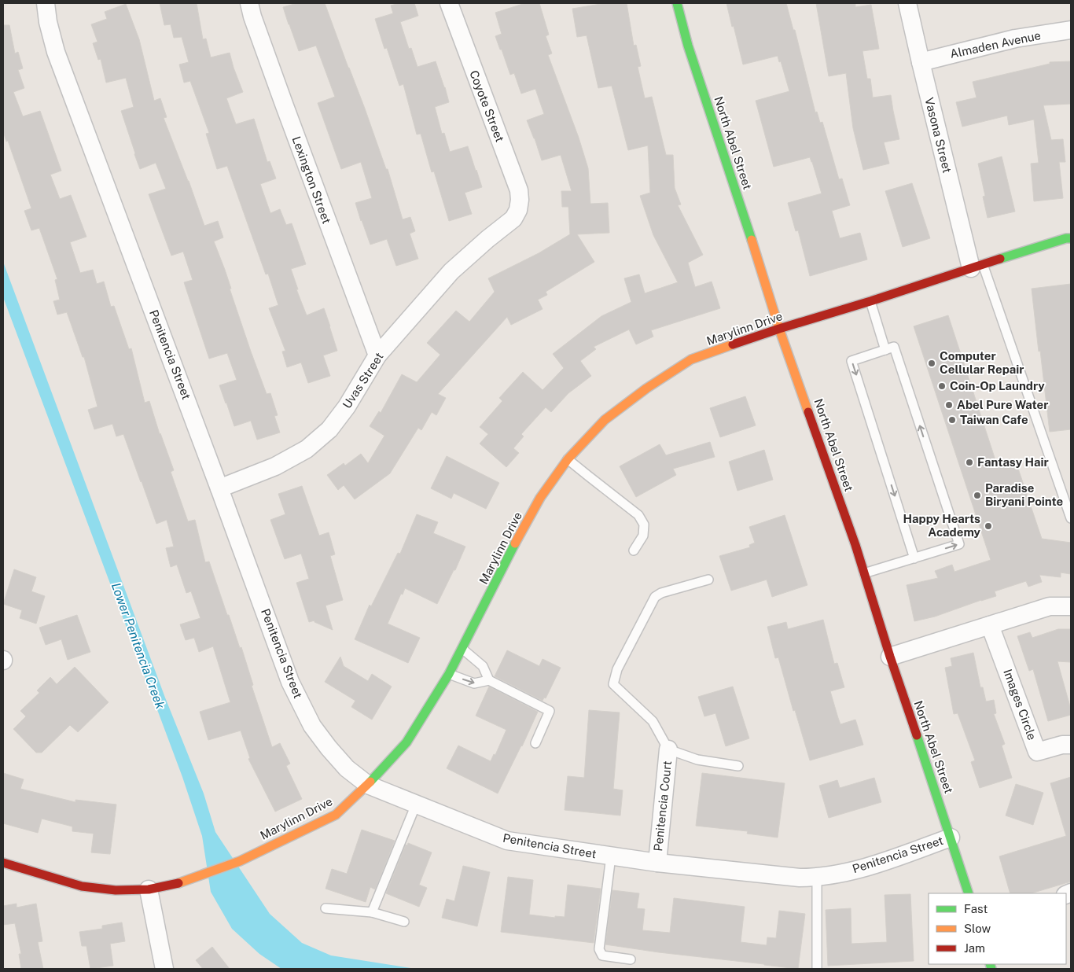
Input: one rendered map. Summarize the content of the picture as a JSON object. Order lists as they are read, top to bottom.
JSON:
{
  "streets": {
    "main road": ["North Abel Street", "Marylinn Drive"],
    "street": [
      "Almaden Avenue",
      "Coyote Street",
      "Vasona Street",
      "Lexington Street",
      "Penitencia Street",
      "Uvas Street",
      "Images Circle",
      "Penitencia Court"
    ]
  },
  "crossings": [
    ["Almaden Avenue", "Vasona Street"],
    ["Coyote Street", "Uvas Street"],
    ["Vasona Street", "Marylinn Drive"],
    ["North Abel Street", "Marylinn Drive"],
    ["North Abel Street", "Penitencia Street"],
    ["Lexington Street", "Uvas Street"],
    ["Marylinn Drive", "Penitencia Street"],
    ["Penitencia Street", "Uvas Street"],
    ["Penitencia Street", "Penitencia Court"]
  ],
  "water": ["Lower Penitencia Creek"],
  "places": [
    "Computer Cellular Repair",
    "Coin-Op Laundry",
    "Abel Pure Water",
    "Taiwan Cafe",
    "Fantasy Hair",
    "Paradise Biryani Pointe",
    "Happy Hearts Academy"
  ],
  "legend": ["Fast", "Slow", "Jam"]
}
